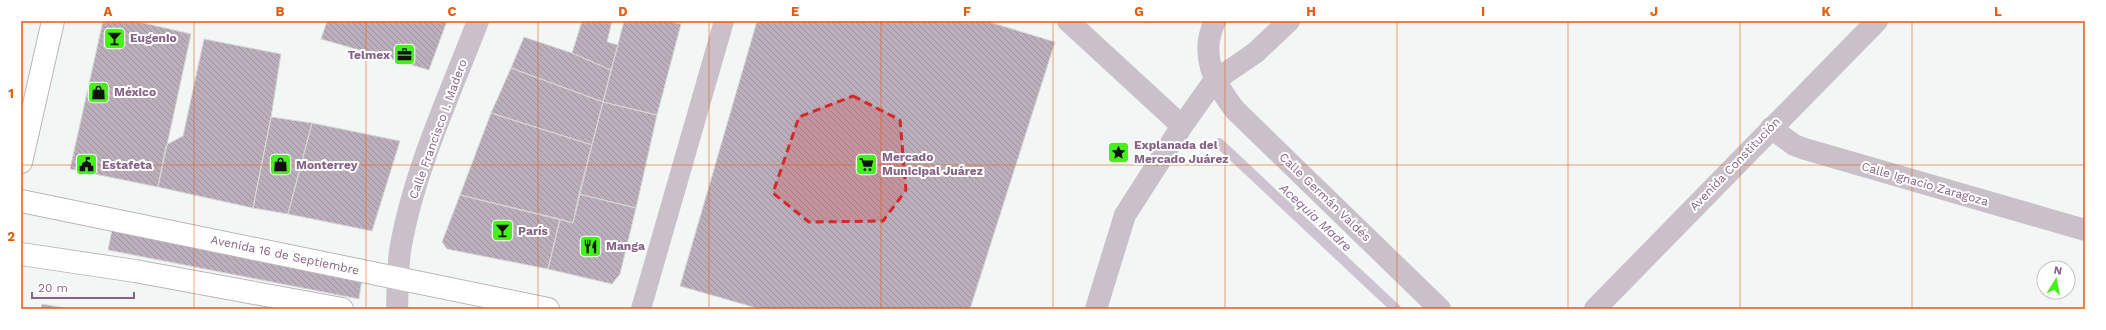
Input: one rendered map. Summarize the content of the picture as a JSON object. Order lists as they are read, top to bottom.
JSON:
{
  "streets": {
    "main road": ["Avenida 16 de Septiembre"],
    "street": [
      "Calle Francisco I. Madero",
      "Avenida Constitución",
      "Calle Ignacio Zaragoza",
      "Calle Germán Valdés"
    ]
  },
  "crossings": [
    ["Calle Francisco I. Madero", "Avenida 16 de Septiembre"],
    ["Avenida Constitución", "Calle Ignacio Zaragoza"]
  ],
  "water": ["Acequia Madre"],
  "places": {
    "bar": ["Eugenio", "París"],
    "office": ["Telmex"],
    "shop": ["México", "Monterrey"],
    "place": ["Explanada del Mercado Juárez"],
    "supermarket": ["Mercado Municipal Juárez"],
    "public building": ["Estafeta"],
    "restaurant": ["Manga"]
  },
  "scale_bar": "20 m",
  "north": "top",
  "grid": {
    "columns": [
      "A",
      "B",
      "C",
      "D",
      "E",
      "F",
      "G",
      "H",
      "I",
      "J",
      "K",
      "L"
    ],
    "rows": ["1", "2"]
  }
}
